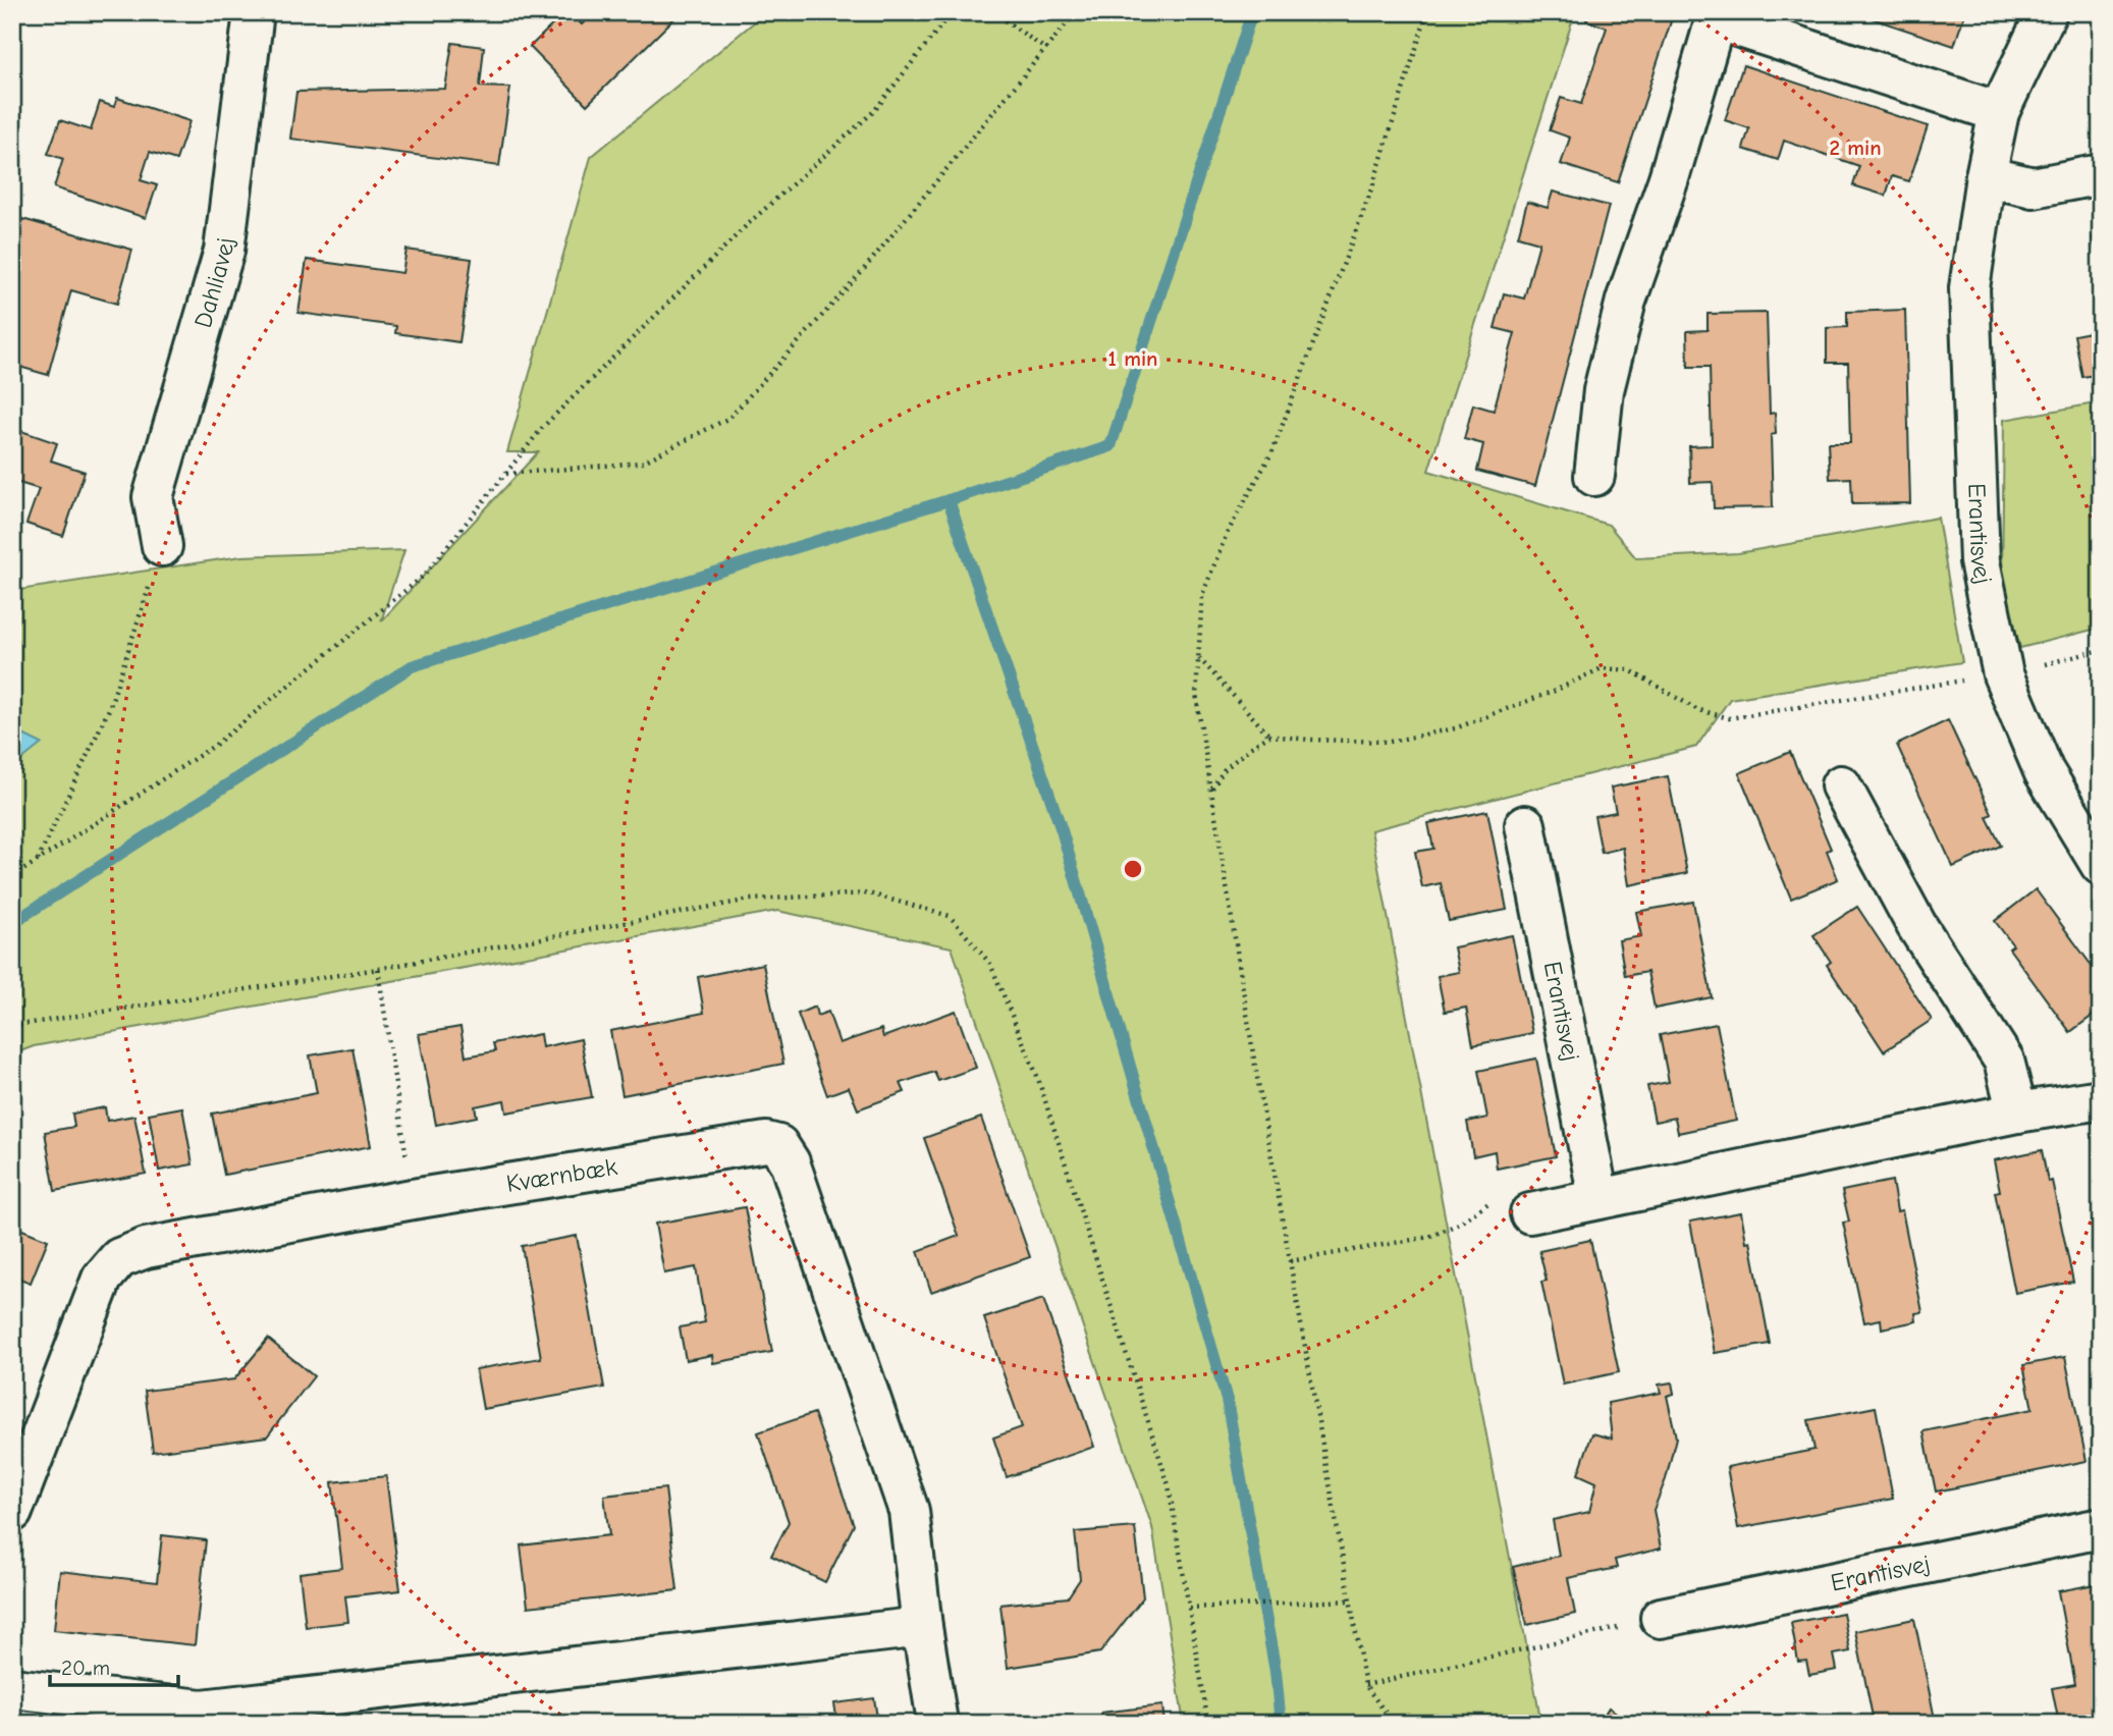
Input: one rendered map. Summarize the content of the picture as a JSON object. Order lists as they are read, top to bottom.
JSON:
{
  "streets": {
    "street": ["Dahliavej", "Erantisvej", "Kværnbæk"]
  },
  "scale_bar": "20 m",
  "rings": ["2 min", "1 min"]
}
